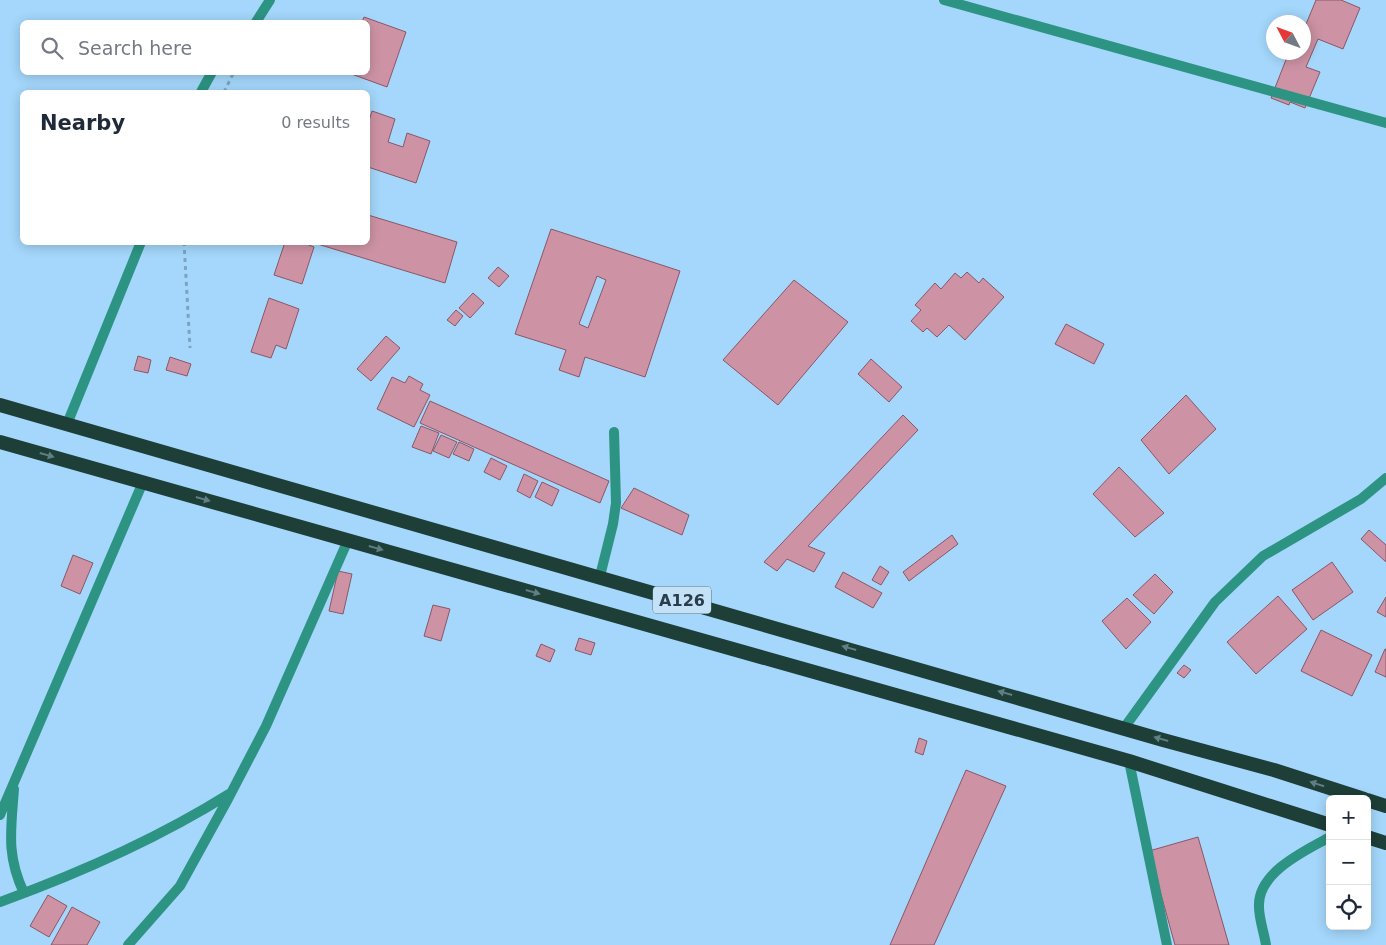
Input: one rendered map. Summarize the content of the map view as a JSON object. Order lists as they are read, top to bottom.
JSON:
{
  "streets": {
    "highway": ["A126"]
  },
  "north": "top left",
  "page": {
    "search": "Search here",
    "heading": ["Nearby", "0 results"],
    "map_buttons": ["+", "−"]
  }
}
